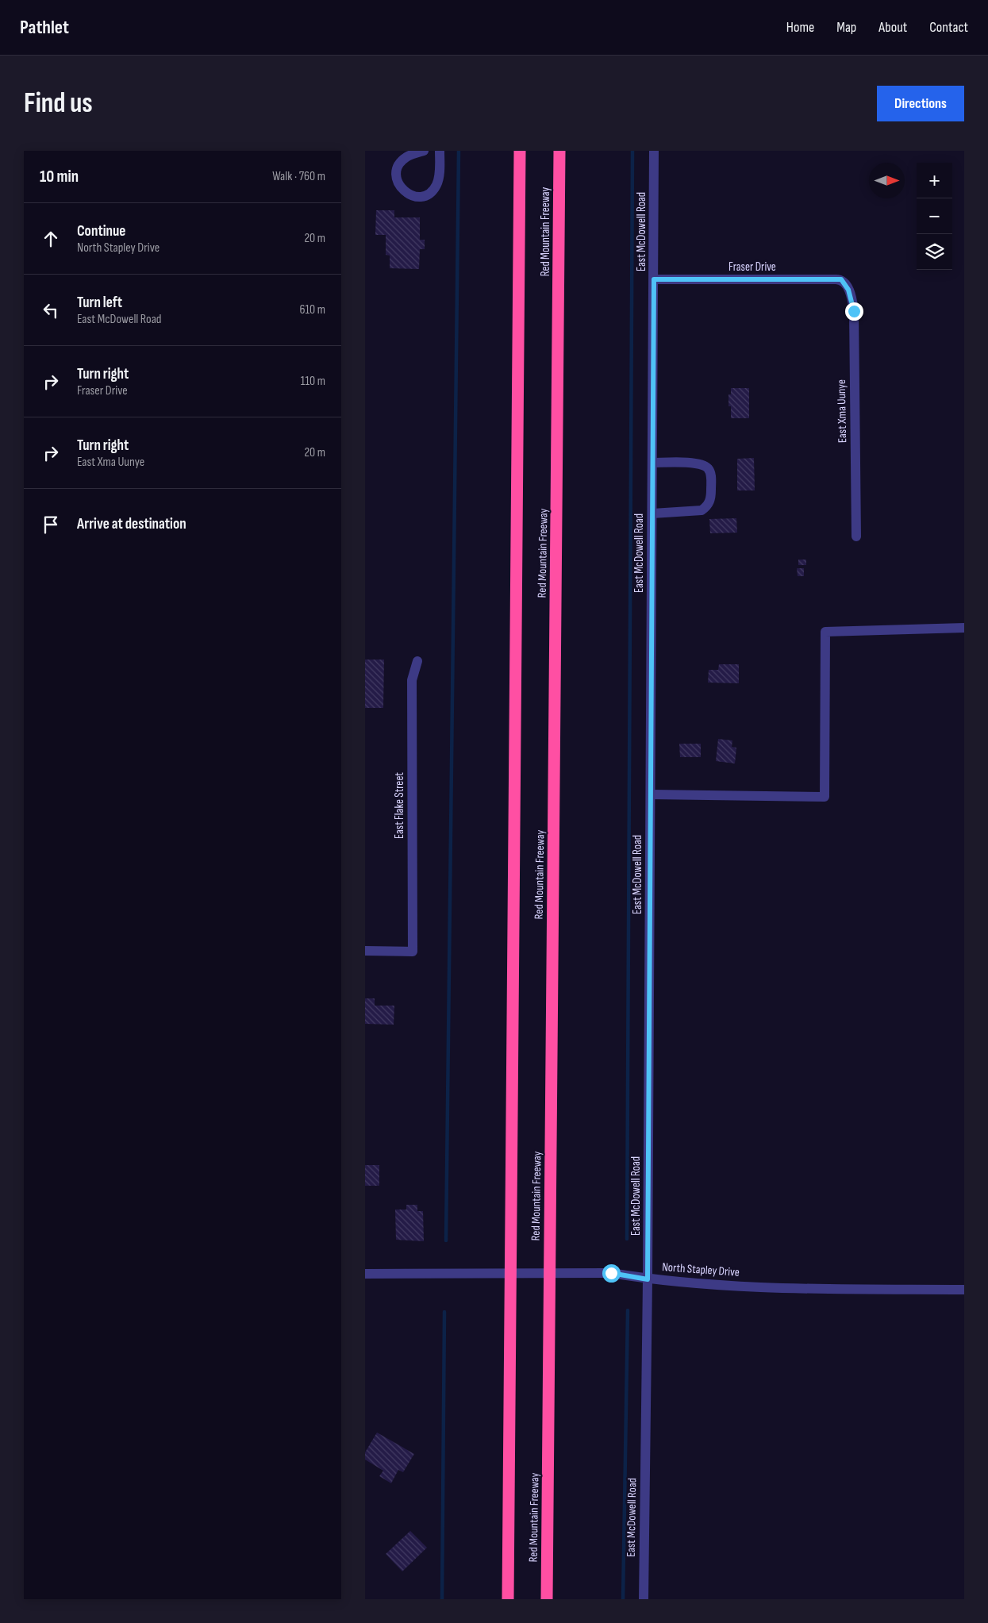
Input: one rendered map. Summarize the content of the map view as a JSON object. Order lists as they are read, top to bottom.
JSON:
{
  "streets": {
    "highway": ["Red Mountain Freeway"],
    "street": [
      "East McDowell Road",
      "Fraser Drive",
      "East Xma Uunye",
      "East Flake Street",
      "North Stapley Drive"
    ]
  },
  "crossings": [
    ["East McDowell Road", "Fraser Drive"],
    ["East McDowell Road", "North Stapley Drive"],
    ["Fraser Drive", "East Xma Uunye"]
  ],
  "north": "right",
  "page": {
    "header": "Pathlet",
    "nav": [
      "Home",
      "Map",
      "About",
      "Contact"
    ],
    "buttons": "Directions",
    "title": "Find us",
    "heading": ["10 min", "Walk · 760 m"],
    "map_buttons": ["+", "−"],
    "list": [
      ["Continue", "North Stapley Drive", "20 m"],
      ["Turn left", "East McDowell Road", "610 m"],
      ["Turn right", "Fraser Drive", "110 m"],
      ["Turn right", "East Xma Uunye", "20 m"],
      "Arrive at destination"
    ]
  }
}
